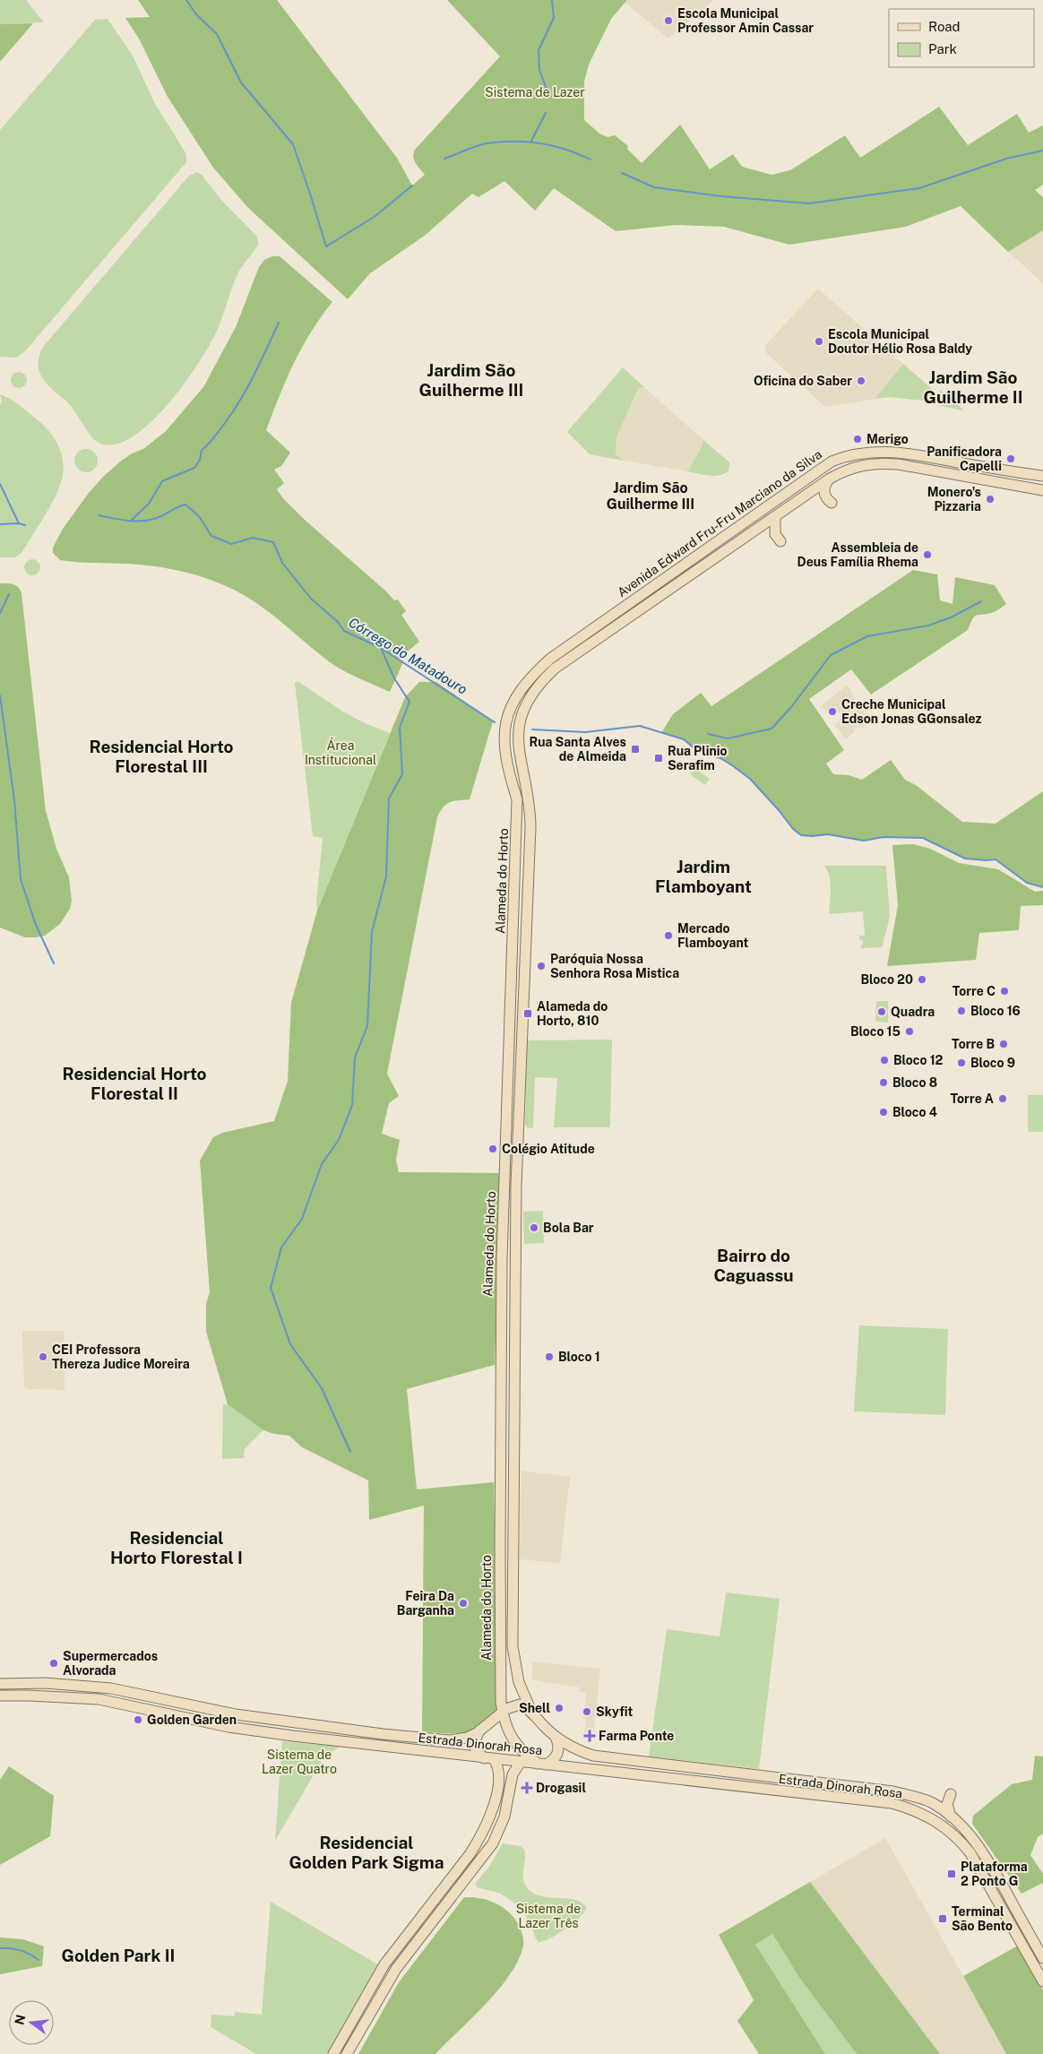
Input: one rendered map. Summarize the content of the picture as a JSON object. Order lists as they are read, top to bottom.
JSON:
{
  "streets": {
    "main road": ["Avenida Edward Fru-Fru Marciano da Silva", "Alameda do Horto", "Estrada Dinorah Rosa"]
  },
  "crossings": [
    ["Avenida Edward Fru-Fru Marciano da Silva", "Alameda do Horto"],
    ["Alameda do Horto", "Estrada Dinorah Rosa"]
  ],
  "districts": [
    "Jardim São Guilherme III",
    "Jardim São Guilherme II",
    "Jardim São Guilherme III",
    "Residencial Horto Florestal III",
    "Jardim Flamboyant",
    "Residencial Horto Florestal II",
    "Bairro do Caguassu",
    "Residencial Horto Florestal I",
    "Residencial Golden Park Sigma",
    "Golden Park II"
  ],
  "water": ["Córrego do Matadouro"],
  "parks": [
    "Sistema de Lazer",
    "Área Institucional",
    "Sistema de Lazer Quatro",
    "Sistema de Lazer Três"
  ],
  "places": {
    "other": [
      "Escola Municipal Professor Amin Cassar",
      "Escola Municipal Doutor Hélio Rosa Baldy",
      "Oficina do Saber",
      "Merigo",
      "Panificadora Capelli",
      "Monero's Pizzaria",
      "Assembleia de Deus Família Rhema",
      "Creche Municipal Edson Jonas GGonsalez",
      "Mercado Flamboyant",
      "Paróquia Nossa Senhora Rosa Mistica",
      "Bloco 20",
      "Torre C",
      "Bloco 16",
      "Quadra",
      "Bloco 15",
      "Torre B",
      "Bloco 12",
      "Bloco 9",
      "Bloco 8",
      "Torre A",
      "Bloco 4",
      "Colégio Atitude",
      "Bola Bar",
      "CEI Professora Thereza Judice Moreira",
      "Bloco 1",
      "Feira Da Barganha",
      "Supermercados Alvorada",
      "Shell",
      "Skyfit",
      "Golden Garden"
    ],
    "transit": [
      "Rua Santa Alves de Almeida",
      "Rua Plinio Serafim",
      "Alameda do Horto, 810",
      "Plataforma 2 Ponto G",
      "Terminal São Bento"
    ],
    "health": ["Farma Ponte", "Drogasil"]
  },
  "legend": ["Road", "Park"],
  "north": "left"
}
